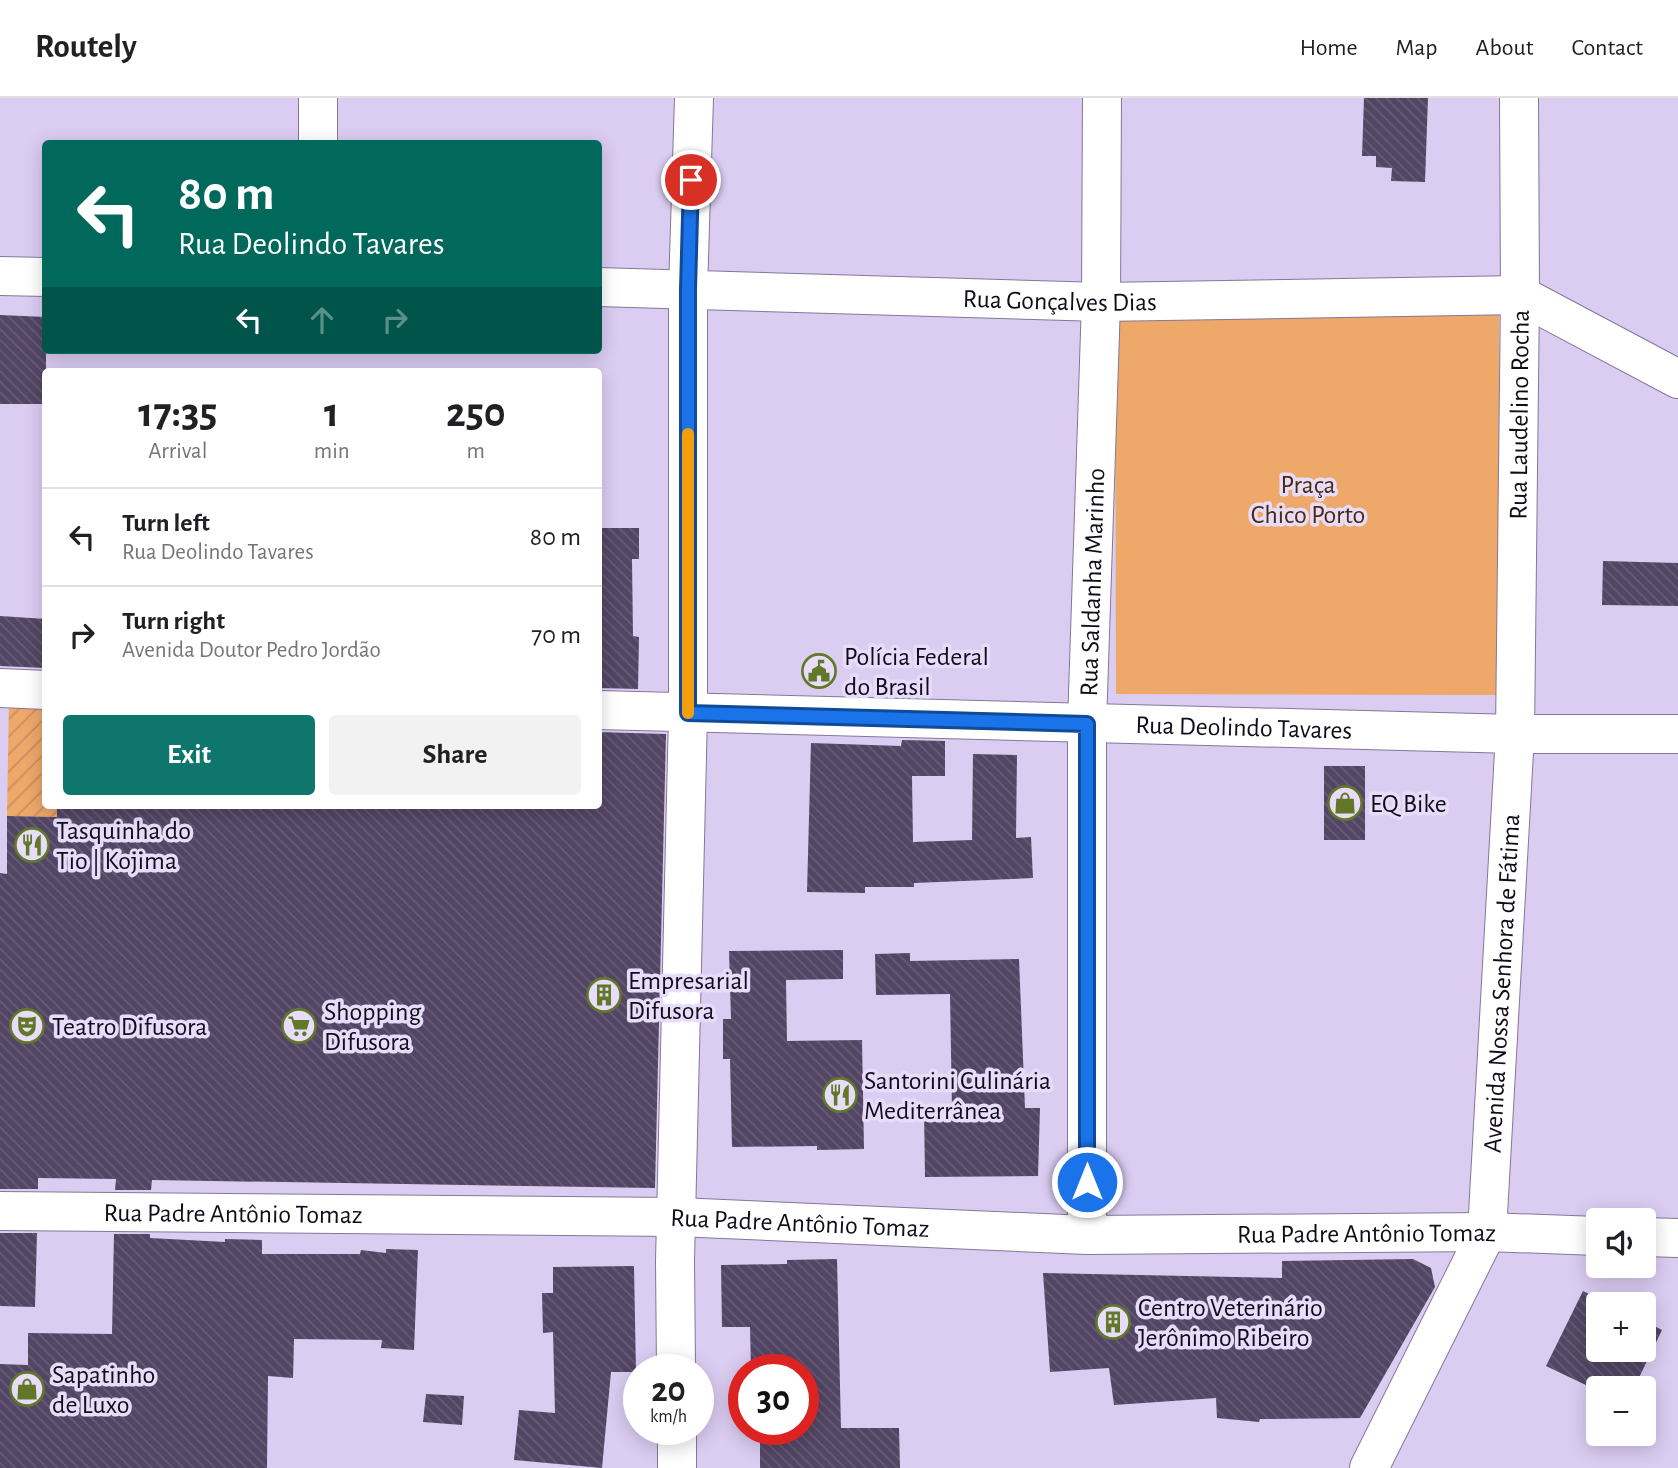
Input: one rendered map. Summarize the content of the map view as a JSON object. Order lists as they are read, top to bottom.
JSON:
{
  "streets": {
    "street": [
      "Rua Gonçalves Dias",
      "Rua Laudelino Rocha",
      "Rua Saldanha Marinho",
      "Rua Deolindo Tavares",
      "Avenida Nossa Senhora de Fátima",
      "Rua Padre Antônio Tomaz"
    ]
  },
  "crossings": [
    ["Rua Gonçalves Dias", "Rua Laudelino Rocha"],
    ["Rua Gonçalves Dias", "Rua Saldanha Marinho"],
    ["Rua Laudelino Rocha", "Rua Deolindo Tavares"],
    ["Rua Laudelino Rocha", "Avenida Nossa Senhora de Fátima"],
    ["Rua Saldanha Marinho", "Rua Deolindo Tavares"],
    ["Rua Saldanha Marinho", "Rua Padre Antônio Tomaz"],
    ["Rua Deolindo Tavares", "Avenida Nossa Senhora de Fátima"],
    ["Avenida Nossa Senhora de Fátima", "Rua Padre Antônio Tomaz"]
  ],
  "parks": ["Praça Chico Porto"],
  "places": {
    "public building": ["Polícia Federal do Brasil"],
    "shop": ["EQ Bike", "Sapatinho de Luxo"],
    "restaurant": ["Tasquinha do Tio | Kojima", "Santorini Culinária Mediterrânea"],
    "building": ["Empresarial Difusora", "Centro Veterinário Jerônimo Ribeiro"],
    "theatre": ["Teatro Difusora"],
    "supermarket": ["Shopping Difusora"]
  },
  "page": {
    "header": "Routely",
    "nav": [
      "Home",
      "Map",
      "About",
      "Contact"
    ],
    "turn": ["80 m", "Rua Deolindo Tavares"],
    "eta": [
      "17:35",
      "Arrival",
      "1",
      "min",
      "250",
      "m"
    ],
    "list": [
      {
        "name": "Turn left",
        "note": "Rua Deolindo Tavares",
        "value": "80 m"
      },
      {
        "name": "Turn right",
        "note": "Avenida Doutor Pedro Jordão",
        "value": "70 m"
      }
    ],
    "buttons": ["Exit", "Share"],
    "map_buttons": ["+", "−"],
    "speed": "20 km/h",
    "limit": "30"
  }
}
